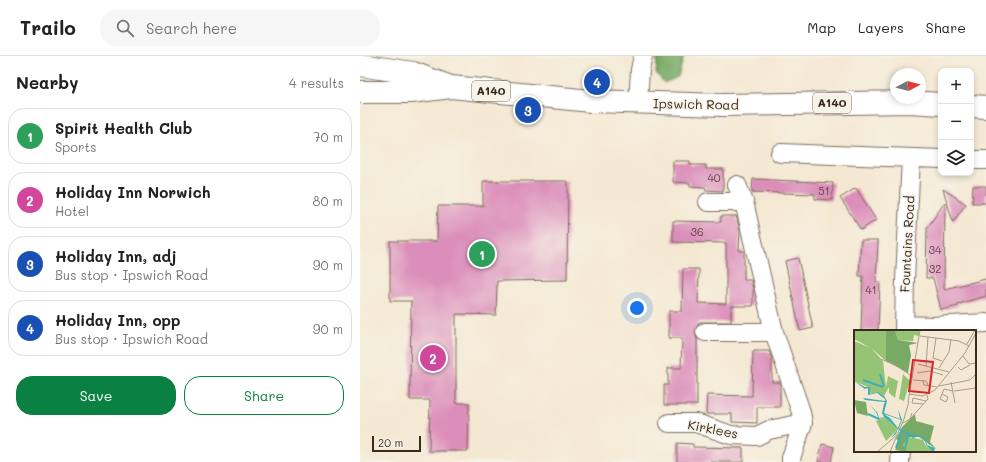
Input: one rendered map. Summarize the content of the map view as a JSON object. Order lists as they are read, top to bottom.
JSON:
{
  "streets": {
    "highway": ["A140", "Ipswich Road"],
    "street": ["Fountains Road", "Kirklees"]
  },
  "house_numbers": [
    "40",
    "51",
    "36",
    "34",
    "32",
    "41"
  ],
  "scale_bar": "20 m",
  "north": "right",
  "page": {
    "header": "Trailo",
    "search": "Search here",
    "nav": ["Map", "Layers", "Share"],
    "heading": ["Nearby", "4 results"],
    "pins": [
      "4",
      "3",
      "1",
      "2"
    ],
    "map_buttons": ["+", "−"],
    "list": [
      {
        "mark": "1",
        "name": "Spirit Health Club",
        "note": "Sports",
        "value": "70 m"
      },
      {
        "mark": "2",
        "name": "Holiday Inn Norwich",
        "note": "Hotel",
        "value": "80 m"
      },
      {
        "mark": "3",
        "name": "Holiday Inn, adj",
        "note": "Bus stop · Ipswich Road",
        "value": "90 m"
      },
      {
        "mark": "4",
        "name": "Holiday Inn, opp",
        "note": "Bus stop · Ipswich Road",
        "value": "90 m"
      }
    ],
    "buttons": ["Save", "Share"],
    "scale": "20 m"
  }
}
